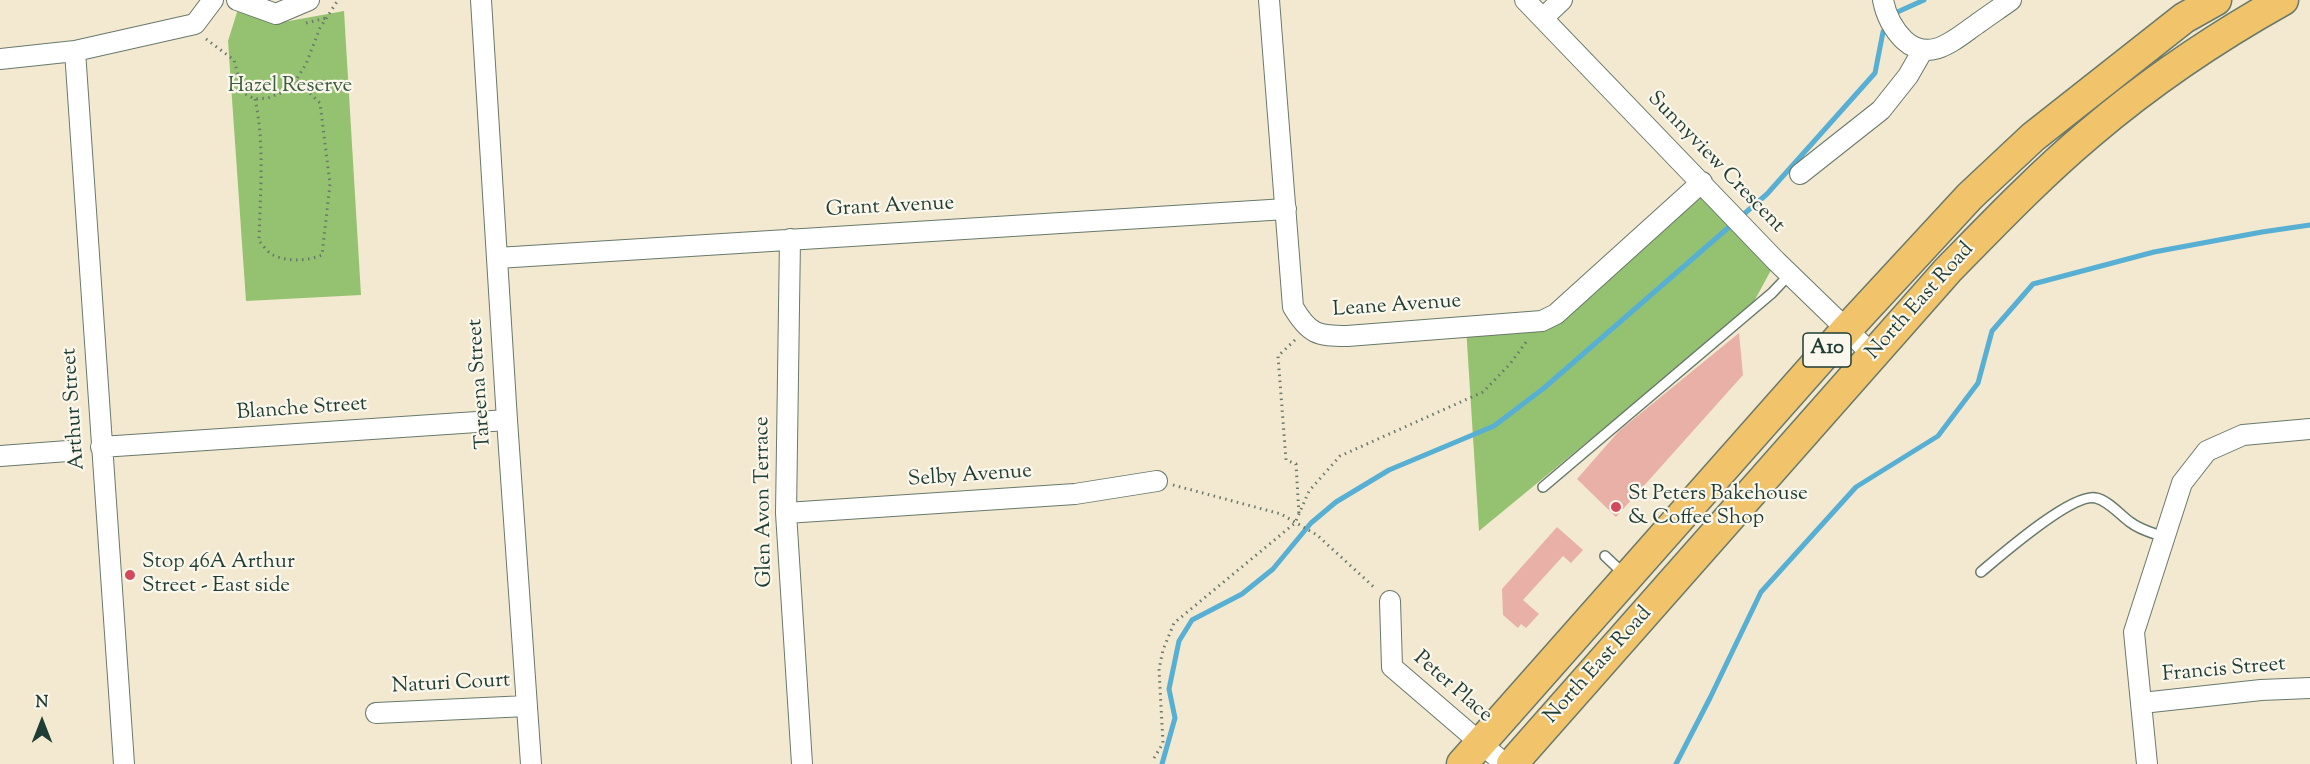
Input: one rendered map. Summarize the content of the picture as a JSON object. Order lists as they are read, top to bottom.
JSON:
{
  "streets": {
    "main road": ["North East Road", "A10"],
    "street": [
      "Sunnyview Crescent",
      "Grant Avenue",
      "Leane Avenue",
      "Tareena Street",
      "Arthur Street",
      "Blanche Street",
      "Selby Avenue",
      "Glen Avon Terrace",
      "Francis Street",
      "Naturi Court",
      "Peter Place"
    ]
  },
  "crossings": [
    ["Sunnyview Crescent", "North East Road"],
    ["Sunnyview Crescent", "Leane Avenue"],
    ["Grant Avenue", "Leane Avenue"],
    ["Grant Avenue", "Tareena Street"],
    ["Grant Avenue", "Glen Avon Terrace"],
    ["North East Road", "Peter Place"],
    ["Tareena Street", "Blanche Street"],
    ["Tareena Street", "Naturi Court"],
    ["Arthur Street", "Blanche Street"],
    ["Selby Avenue", "Glen Avon Terrace"]
  ],
  "parks": ["Hazel Reserve"],
  "places": ["St Peters Bakehouse & Coffee Shop", "Stop 46A Arthur Street - East side"],
  "north": "top"
}
